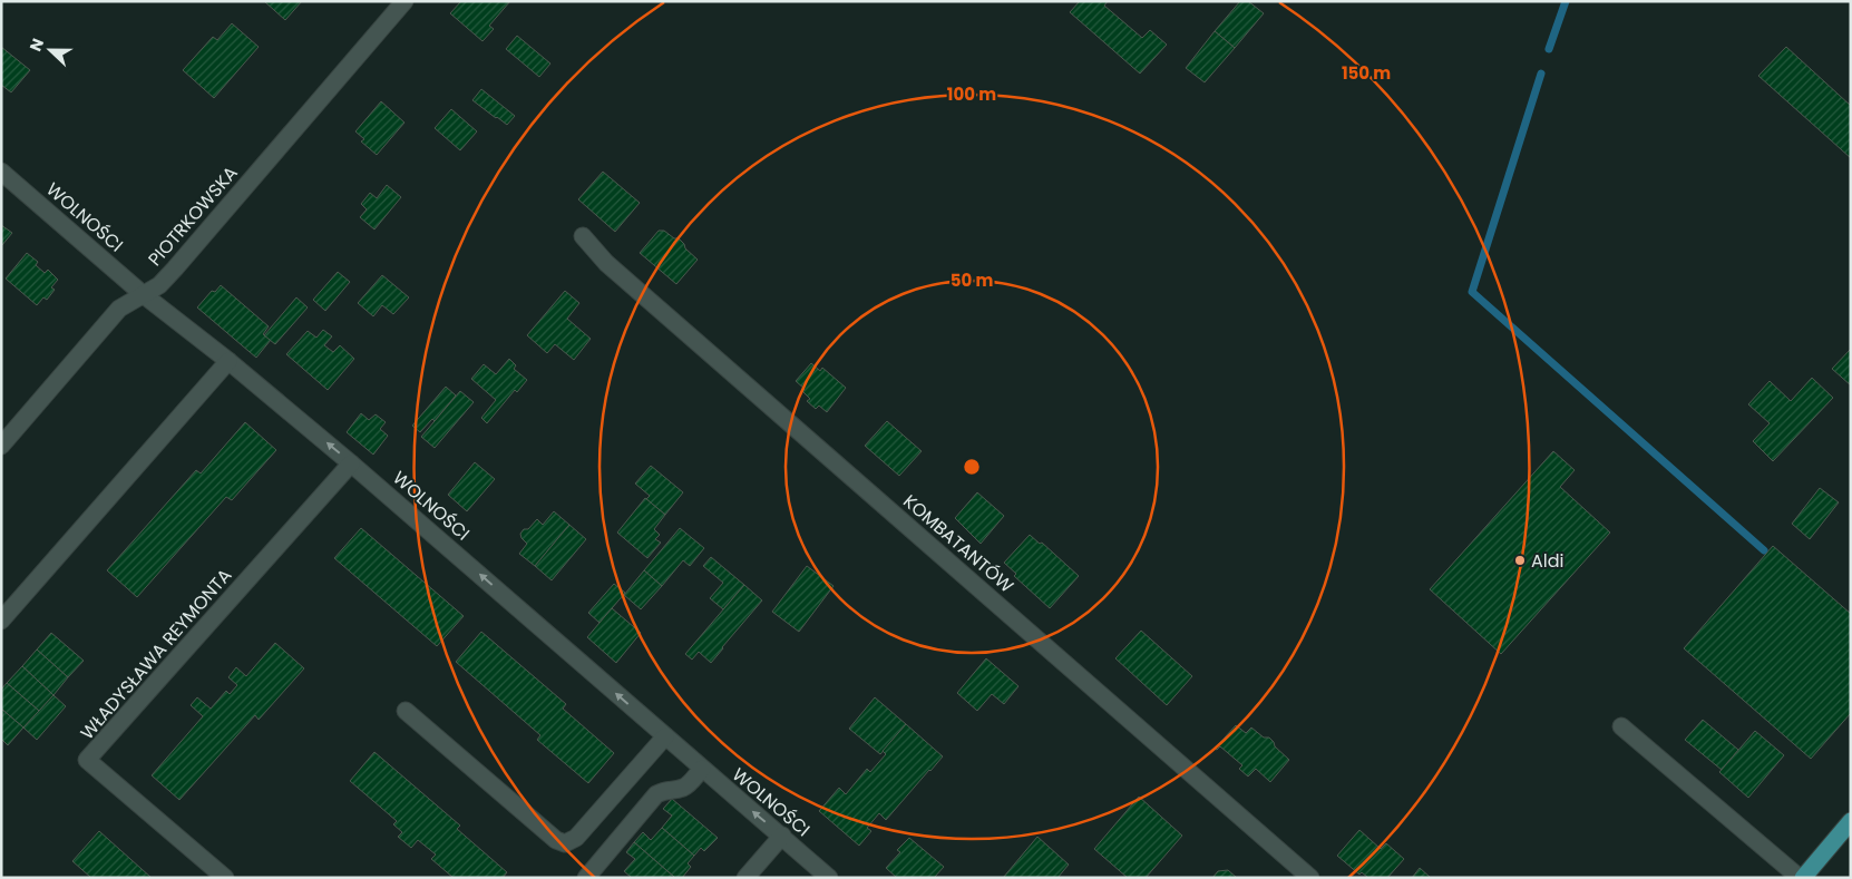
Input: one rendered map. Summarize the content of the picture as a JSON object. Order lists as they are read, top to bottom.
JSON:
{
  "streets": {
    "street": [
      "PIOTRKOWSKA",
      "WOLNOŚCI",
      "KOMBATANTÓW",
      "WŁADYSŁAWA REYMONTA"
    ]
  },
  "crossings": [
    ["PIOTRKOWSKA", "WOLNOŚCI"],
    ["WOLNOŚCI", "WŁADYSŁAWA REYMONTA"]
  ],
  "one_way": ["WOLNOŚCI"],
  "places": ["Aldi"],
  "north": "left",
  "rings": ["150 m", "100 m", "50 m"]
}
